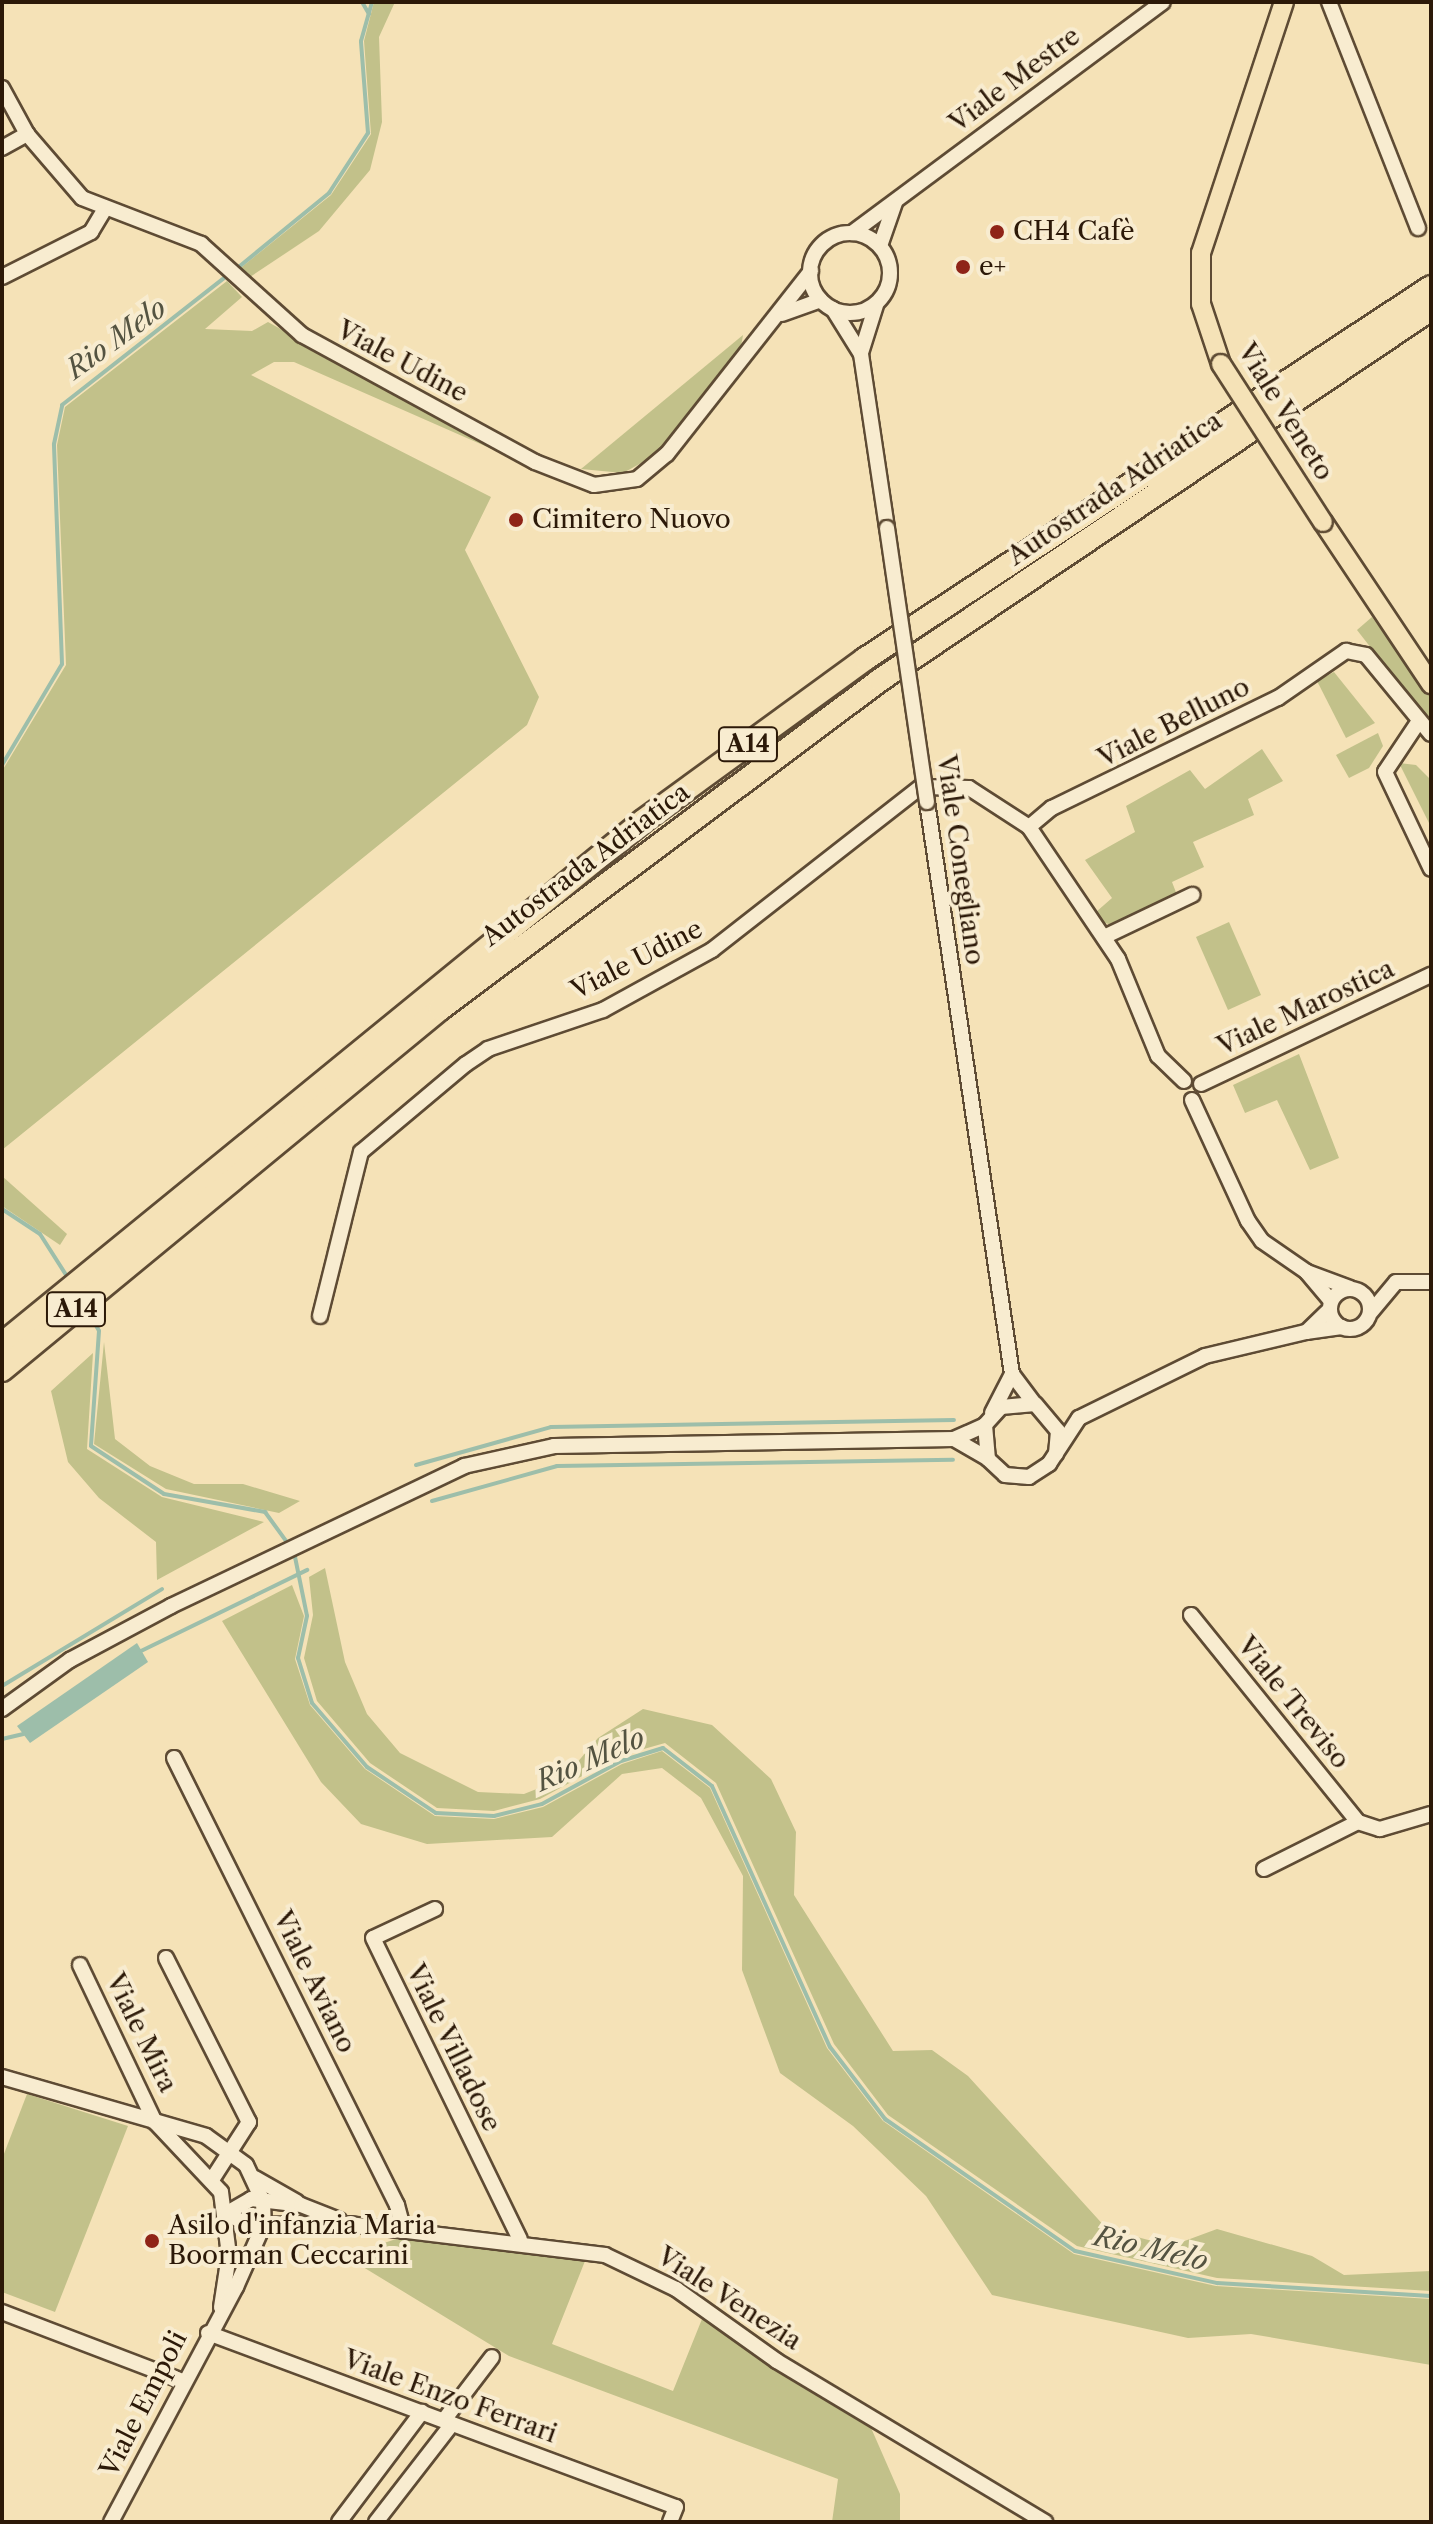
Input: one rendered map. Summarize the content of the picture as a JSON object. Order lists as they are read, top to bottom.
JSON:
{
  "streets": {
    "highway": ["Autostrada Adriatica", "A14"],
    "main road": ["Viale Veneto"],
    "street": [
      "Viale Mestre",
      "Viale Udine",
      "Viale Belluno",
      "Viale Conegliano",
      "Viale Marostica",
      "Viale Treviso",
      "Viale Aviano",
      "Viale Mira",
      "Viale Villadose",
      "Viale Venezia",
      "Viale Enzo Ferrari",
      "Viale Empoli"
    ]
  },
  "crossings": [
    ["Viale Mestre", "Viale Udine"],
    ["Viale Mestre", "Viale Conegliano"],
    ["Viale Udine", "Viale Belluno"],
    ["Viale Aviano", "Viale Venezia"],
    ["Viale Mira", "Viale Venezia"],
    ["Viale Villadose", "Viale Venezia"],
    ["Viale Venezia", "Viale Empoli"],
    ["Viale Enzo Ferrari", "Viale Empoli"]
  ],
  "water": ["Rio Melo"],
  "places": [
    "CH4 Cafè",
    "e+",
    "Cimitero Nuovo",
    "Asilo d'infanzia Maria Boorman Ceccarini"
  ]
}
